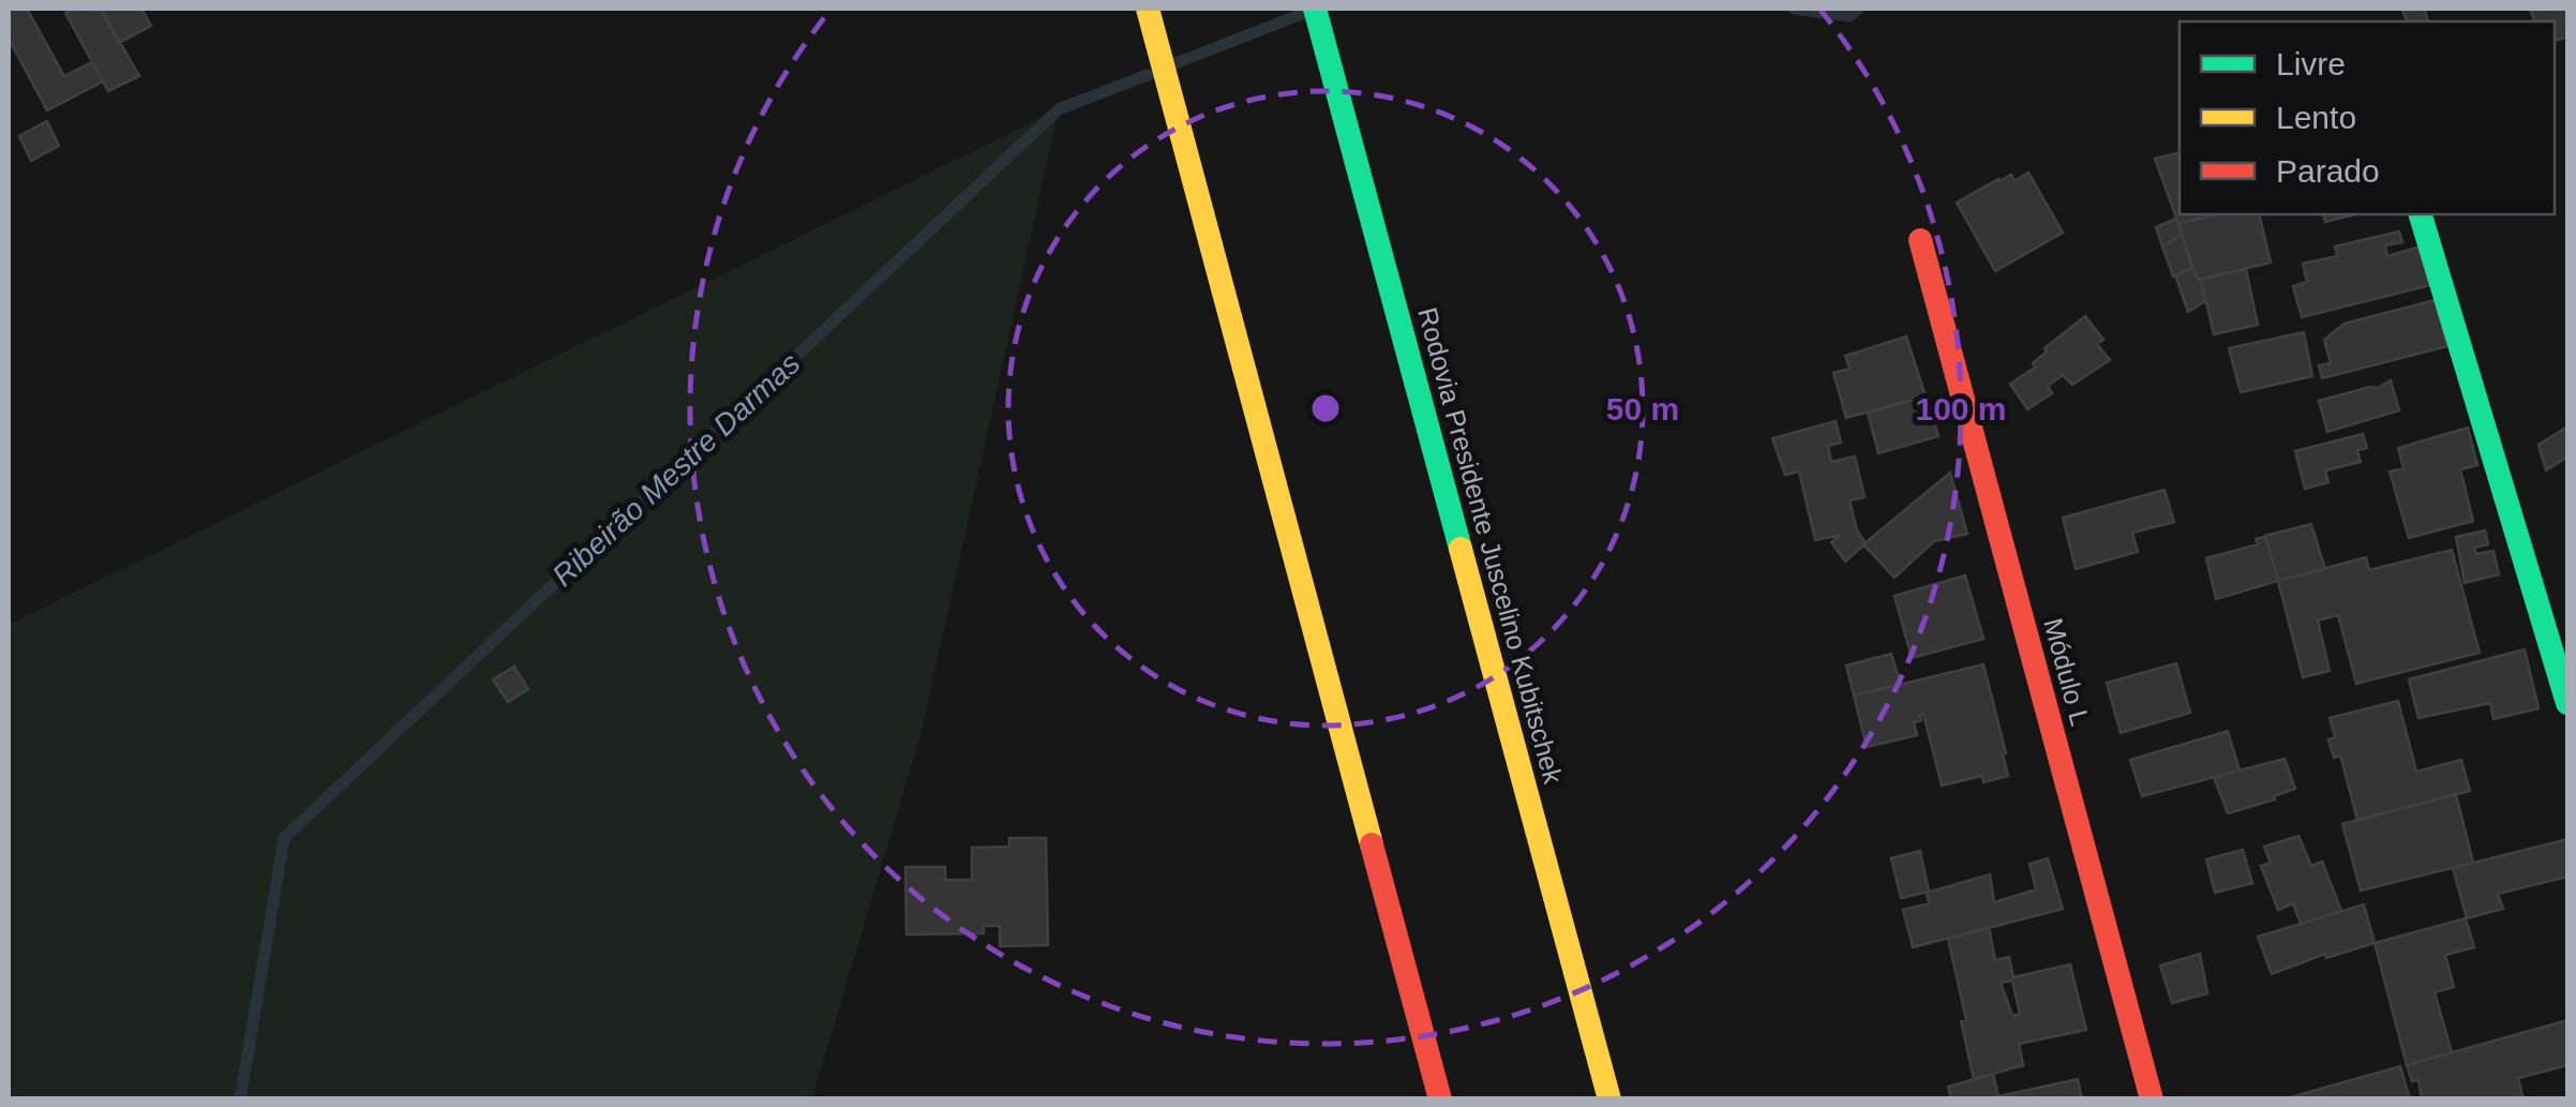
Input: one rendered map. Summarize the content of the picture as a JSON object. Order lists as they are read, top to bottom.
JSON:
{
  "streets": {
    "main road": ["Rodovia Presidente Juscelino Kubitschek", "Módulo L"]
  },
  "water": ["Ribeirão Mestre Darmas"],
  "legend": ["Livre", "Lento", "Parado"],
  "rings": ["50 m", "100 m"]
}
